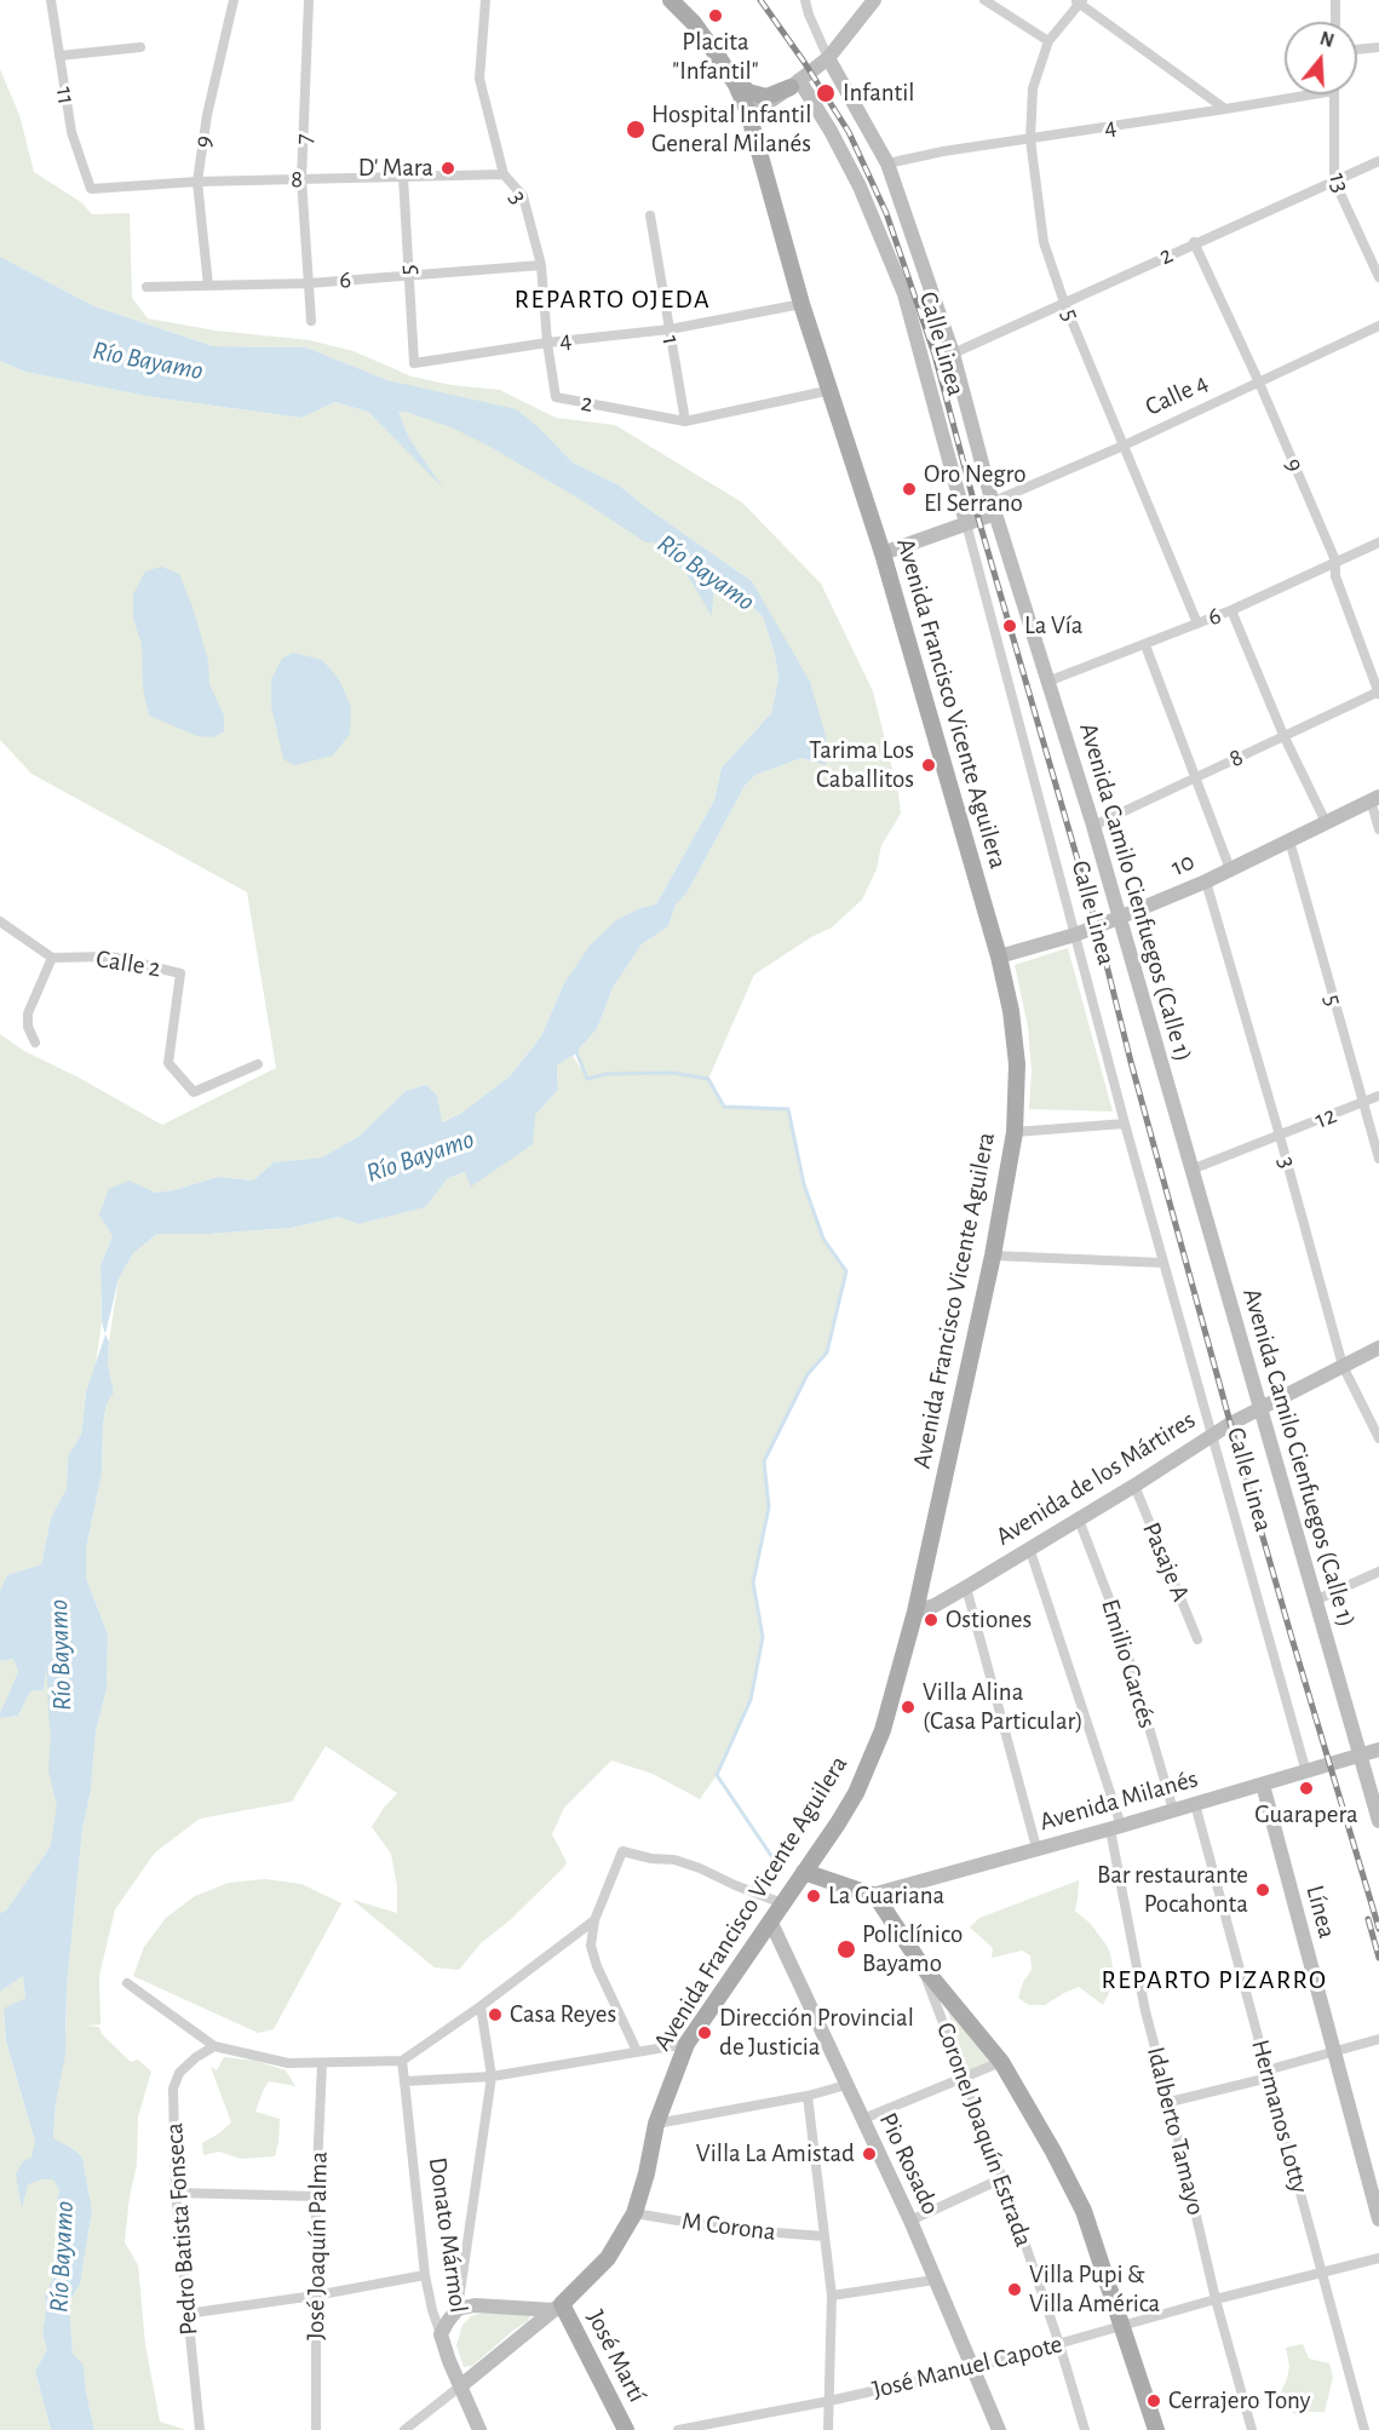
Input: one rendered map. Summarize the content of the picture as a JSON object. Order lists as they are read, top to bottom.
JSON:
{
  "streets": {
    "main road": ["Avenida Francisco Vicente Aguilera", "José Martí"],
    "street": [
      "11",
      "4",
      "7",
      "9",
      "8",
      "13",
      "3",
      "2",
      "5",
      "6",
      "1",
      "Calle Linea",
      "Calle 4",
      "10",
      "Avenida Camilo Cienfuegos (Calle 1)",
      "Calle 2",
      "12",
      "Avenida de los Mártires",
      "Pasaje A",
      "Emilio Garcés",
      "Avenida Milanés",
      "Línea",
      "Hermanos Lotty",
      "Idalberto Tamayo",
      "Coronel Joaquín Estrada",
      "Pio Rosado",
      "M Corona",
      "Pedro Batista Fonseca",
      "Donato Mármol",
      "José Joaquín Palma",
      "José Manuel Capote"
    ]
  },
  "crossings": [
    ["11", "8"],
    ["4", "3"],
    ["4", "5"],
    ["4", "1"],
    ["4", "Avenida Francisco Vicente Aguilera"],
    ["4", "Avenida Camilo Cienfuegos (Calle 1)"],
    ["7", "8"],
    ["7", "6"],
    ["9", "8"],
    ["9", "2"],
    ["9", "6"],
    ["9", "Calle 4"],
    ["8", "3"],
    ["8", "5"],
    ["8", "Avenida Camilo Cienfuegos (Calle 1)"],
    ["13", "2"],
    ["3", "2"],
    ["3", "6"],
    ["3", "10"],
    ["3", "12"],
    ["3", "Avenida de los Mártires"],
    ["2", "5"],
    ["2", "1"],
    ["2", "Avenida Francisco Vicente Aguilera"],
    ["2", "Avenida Camilo Cienfuegos (Calle 1)"],
    ["5", "6"],
    ["5", "Calle 4"],
    ["5", "10"],
    ["5", "12"],
    ["6", "Avenida Camilo Cienfuegos (Calle 1)"],
    ["Calle Linea", "Calle 4"],
    ["Calle Linea", "10"],
    ["Calle Linea", "Avenida de los Mártires"],
    ["Calle Linea", "Avenida Milanés"],
    ["Calle 4", "Avenida Francisco Vicente Aguilera"],
    ["Calle 4", "Avenida Camilo Cienfuegos (Calle 1)"],
    ["Avenida Francisco Vicente Aguilera", "10"],
    ["Avenida Francisco Vicente Aguilera", "Avenida de los Mártires"],
    ["Avenida Francisco Vicente Aguilera", "Pio Rosado"],
    ["Avenida Francisco Vicente Aguilera", "M Corona"],
    ["Avenida Francisco Vicente Aguilera", "Donato Mármol"],
    ["Avenida Francisco Vicente Aguilera", "José Martí"],
    ["10", "Avenida Camilo Cienfuegos (Calle 1)"],
    ["Avenida Camilo Cienfuegos (Calle 1)", "12"],
    ["Avenida Camilo Cienfuegos (Calle 1)", "Avenida de los Mártires"],
    ["Avenida Camilo Cienfuegos (Calle 1)", "Avenida Milanés"],
    ["Avenida de los Mártires", "Pasaje A"],
    ["Avenida de los Mártires", "Emilio Garcés"],
    ["Avenida de los Mártires", "Idalberto Tamayo"],
    ["Emilio Garcés", "Avenida Milanés"],
    ["Avenida Milanés", "Línea"],
    ["Avenida Milanés", "Hermanos Lotty"],
    ["Avenida Milanés", "Idalberto Tamayo"],
    ["Hermanos Lotty", "José Manuel Capote"],
    ["Idalberto Tamayo", "José Manuel Capote"],
    ["Coronel Joaquín Estrada", "José Manuel Capote"],
    ["Pio Rosado", "José Manuel Capote"]
  ],
  "districts": ["REPARTO OJEDA", "REPARTO PIZARRO"],
  "water": ["Río Bayamo"],
  "places": [
    "Placita \"Infantil\"",
    "Infantil",
    "Hospital Infantil General Milanés",
    "D' Mara",
    "Oro Negro El Serrano",
    "La Vía",
    "Tarima Los Caballitos",
    "Ostiones",
    "Villa Alina (Casa Particular)",
    "Guarapera",
    "Bar restaurante Pocahonta",
    "La Guariana",
    "Policlínico Bayamo",
    "Casa Reyes",
    "Dirección Provincial de Justicia",
    "Villa La Amistad",
    "Villa Pupi & Villa América",
    "Cerrajero Tony"
  ],
  "north": "top"
}
